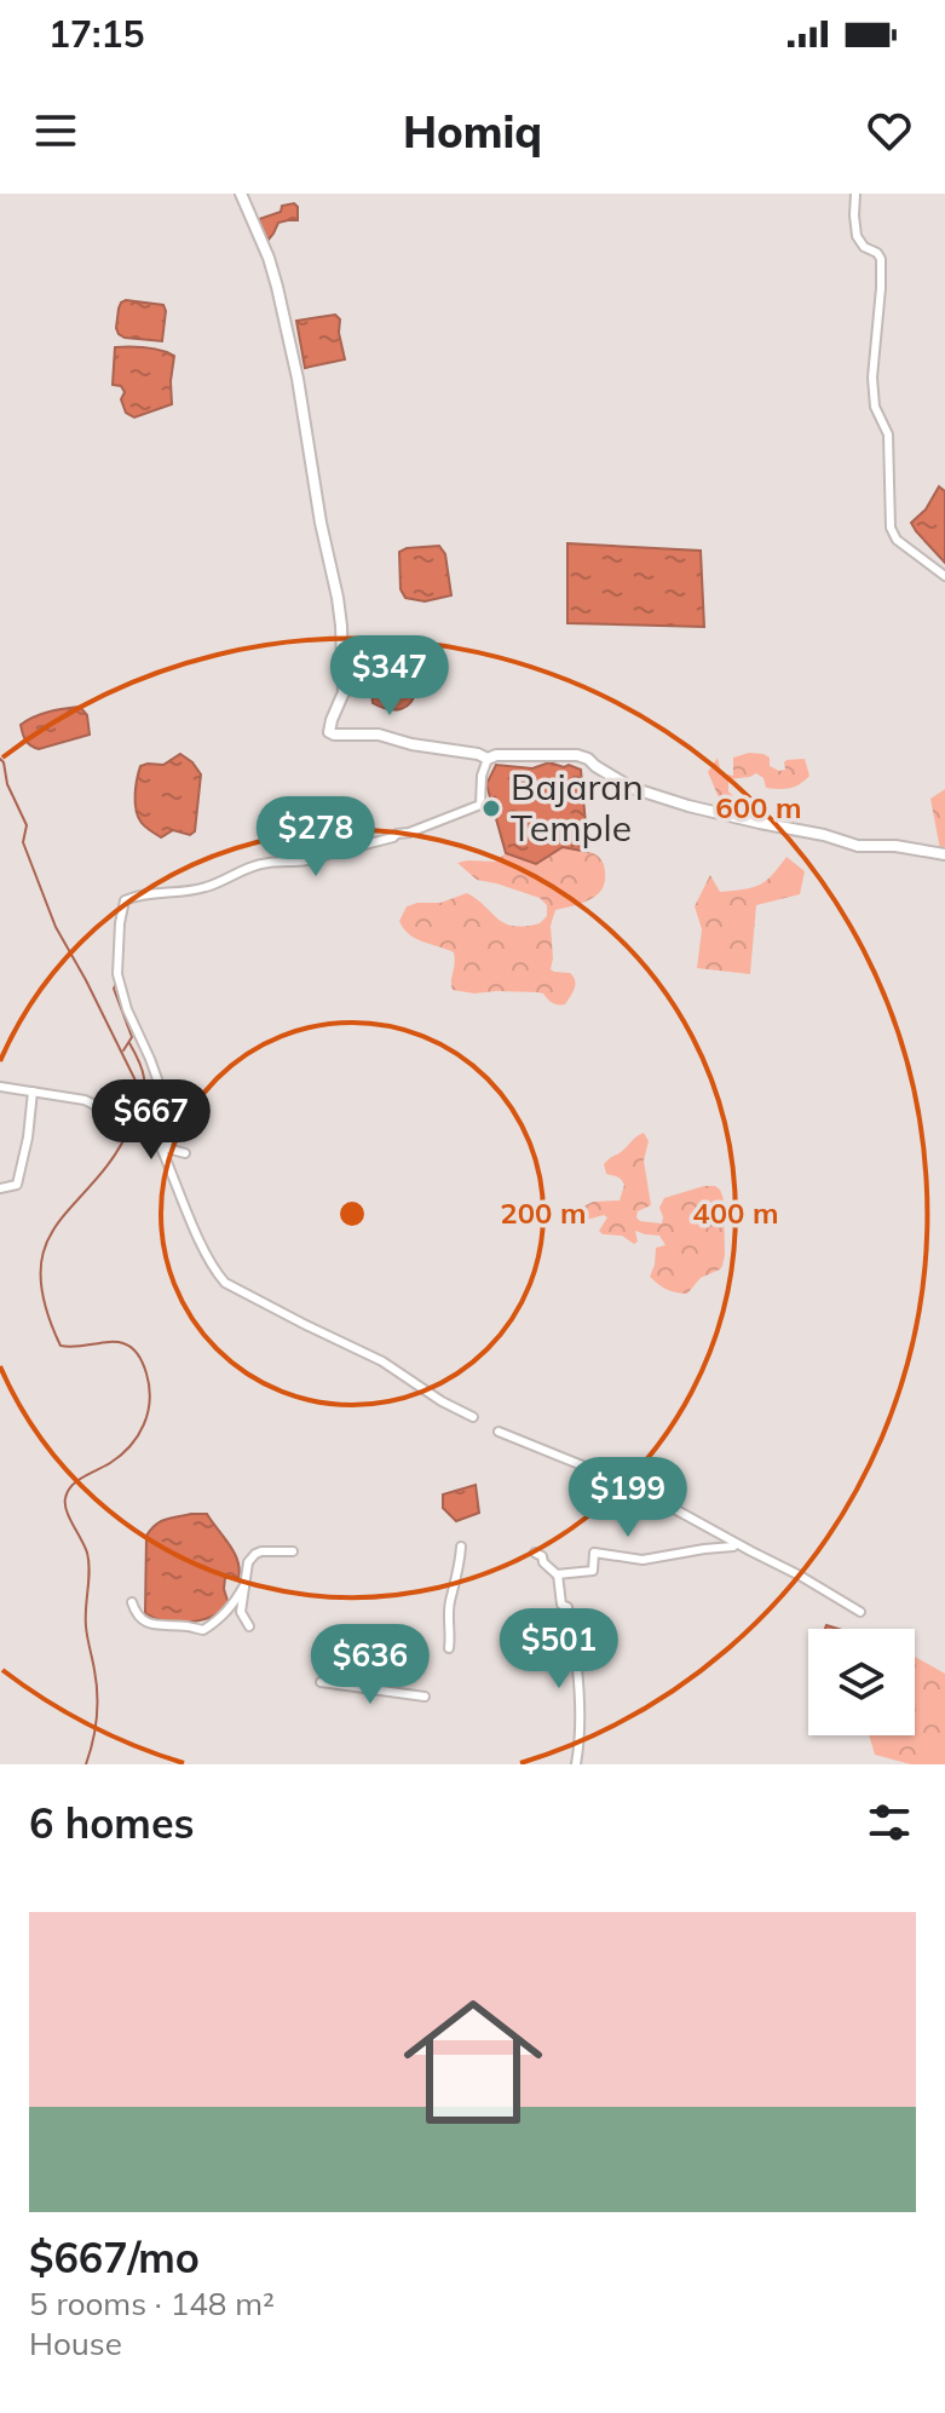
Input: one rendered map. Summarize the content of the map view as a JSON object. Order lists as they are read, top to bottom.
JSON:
{
  "places": ["Bajaran Temple"],
  "page": {
    "status": "17:15",
    "header": "Homiq",
    "price": [
      "$347",
      "$278",
      "$667",
      "$199",
      "$501",
      "$636"
    ],
    "heading": "6 homes",
    "list": [
      {
        "name": "$667/mo",
        "note": "5 rooms · 148 m² · House"
      }
    ]
  },
  "rings": ["600 m", "200 m", "400 m"]
}
